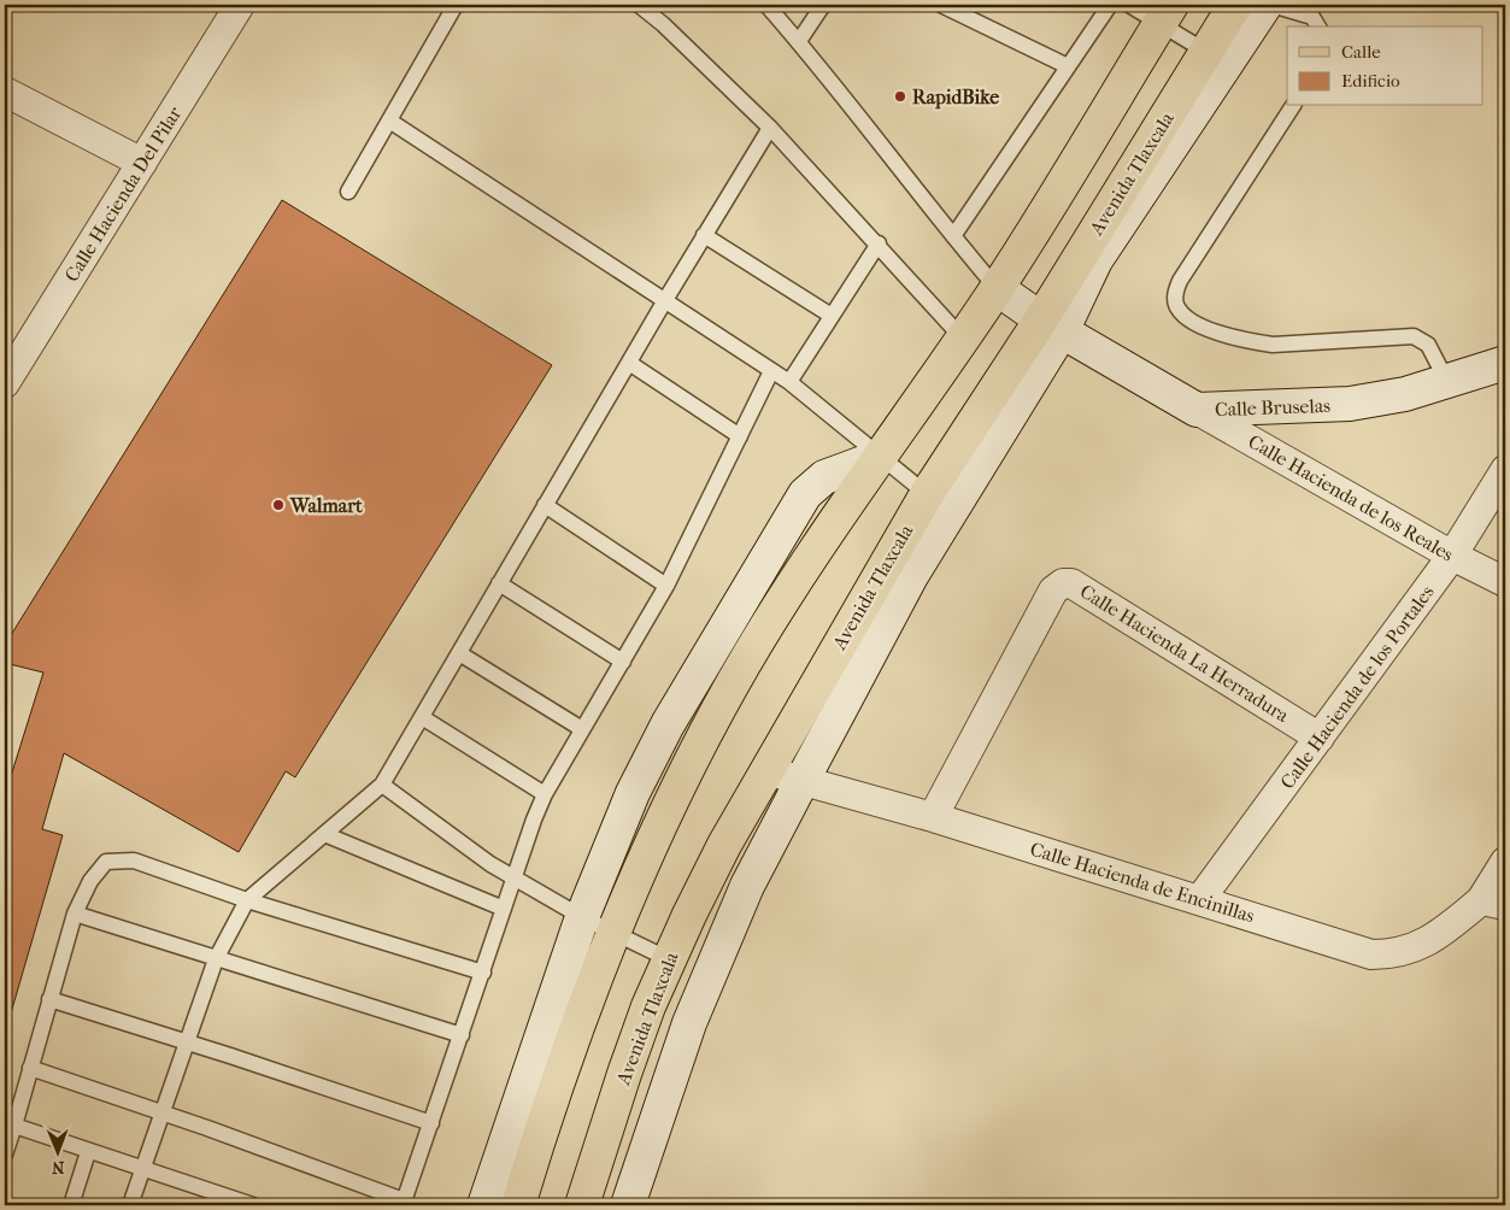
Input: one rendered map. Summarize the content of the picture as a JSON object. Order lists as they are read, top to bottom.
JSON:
{
  "streets": {
    "main road": ["Avenida Tlaxcala"],
    "street": [
      "Calle Hacienda Del Pilar",
      "Calle Bruselas",
      "Calle Hacienda de los Reales",
      "Calle Hacienda La Herradura",
      "Calle Hacienda de los Portales",
      "Calle Hacienda de Encinillas"
    ]
  },
  "crossings": [
    ["Avenida Tlaxcala", "Calle Bruselas"],
    ["Avenida Tlaxcala", "Calle Hacienda de Encinillas"],
    ["Calle Bruselas", "Calle Hacienda de los Reales"],
    ["Calle Hacienda de los Reales", "Calle Hacienda de los Portales"],
    ["Calle Hacienda La Herradura", "Calle Hacienda de los Portales"],
    ["Calle Hacienda La Herradura", "Calle Hacienda de Encinillas"],
    ["Calle Hacienda de los Portales", "Calle Hacienda de Encinillas"]
  ],
  "places": ["RapidBike", "Walmart"],
  "legend": ["Calle", "Edificio"],
  "north": "bottom"
}
